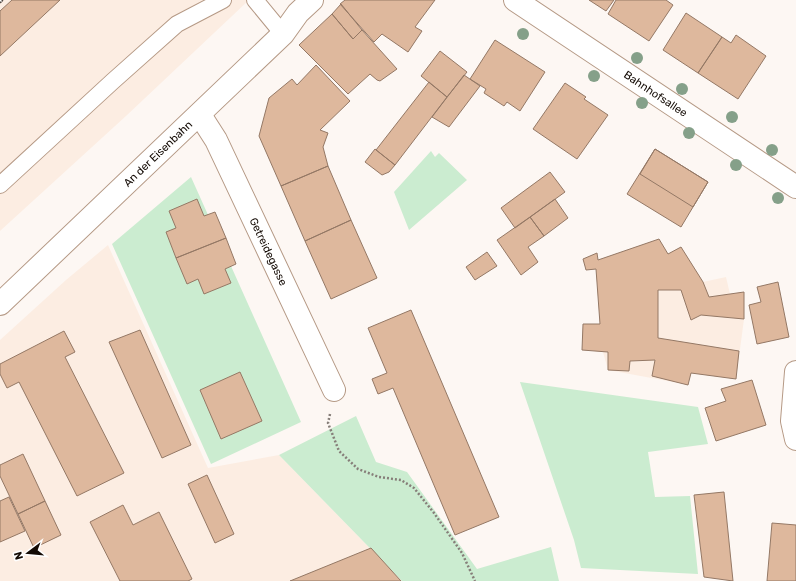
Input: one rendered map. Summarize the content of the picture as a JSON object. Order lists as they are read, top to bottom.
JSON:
{
  "streets": {
    "street": ["Bahnhofsallee", "An der Eisenbahn", "Getreidegasse"]
  },
  "crossings": [
    ["An der Eisenbahn", "Getreidegasse"]
  ],
  "north": "left"
}
